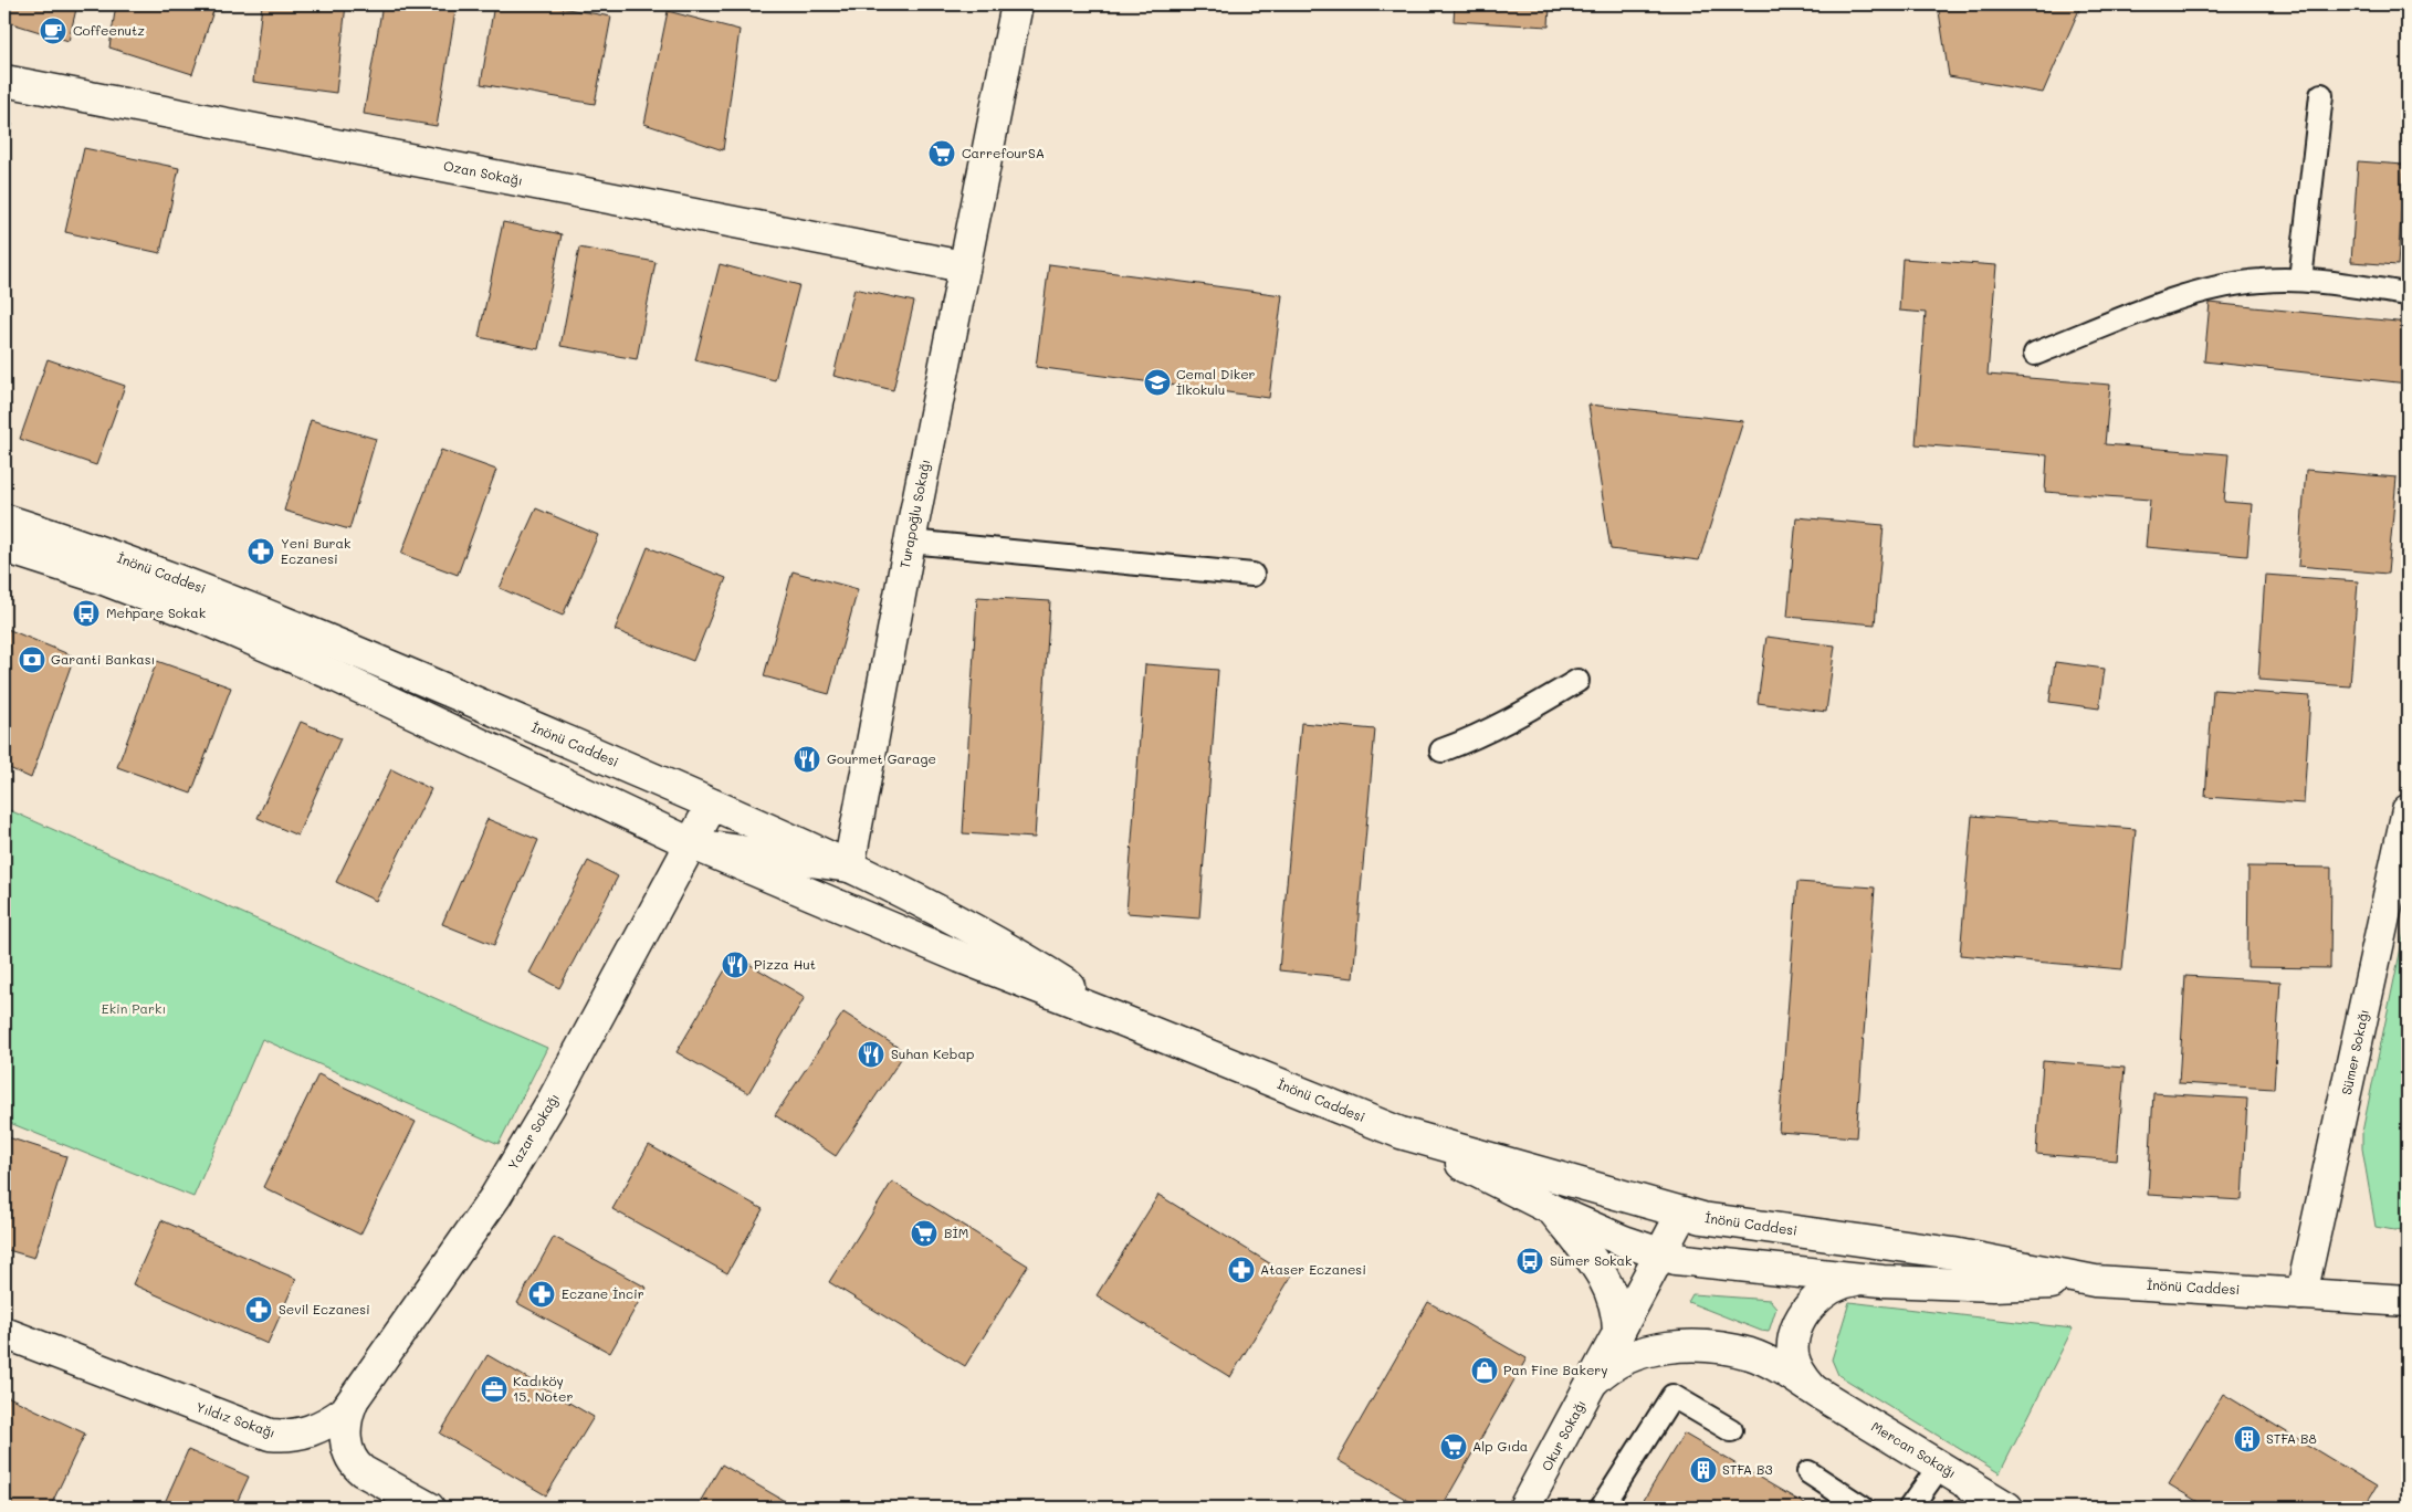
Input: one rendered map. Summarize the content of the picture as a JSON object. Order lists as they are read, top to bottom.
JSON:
{
  "streets": {
    "main road": [
      "Ozan Sokağı",
      "Turapoğlu Sokağı",
      "İnönü Caddesi",
      "Sümer Sokağı",
      "Yazar Sokağı",
      "Yıldız Sokağı",
      "Okur Sokağı",
      "Mercan Sokağı"
    ]
  },
  "crossings": [
    ["Ozan Sokağı", "Turapoğlu Sokağı"],
    ["Turapoğlu Sokağı", "İnönü Caddesi"],
    ["İnönü Caddesi", "Sümer Sokağı"],
    ["İnönü Caddesi", "Yazar Sokağı"],
    ["İnönü Caddesi", "Okur Sokağı"],
    ["Yazar Sokağı", "Yıldız Sokağı"],
    ["Okur Sokağı", "Mercan Sokağı"]
  ],
  "parks": ["Ekin Parkı"],
  "places": {
    "cafe": ["Coffeenutz"],
    "supermarket": ["CarrefourSA", "BİM", "Alp Gıda"],
    "school or university": ["Cemal Diker İlkokulu"],
    "pharmacy": [
      "Yeni Burak Eczanesi",
      "Ataser Eczanesi",
      "Eczane İncir",
      "Sevil Eczanesi"
    ],
    "bus stop": ["Mehpare Sokak", "Sümer Sokak"],
    "bank": ["Garanti Bankası"],
    "restaurant": ["Gourmet Garage", "Pizza Hut", "Suhan Kebap"],
    "shop": ["Pan Fine Bakery"],
    "office": ["Kadıköy 15. Noter"],
    "building": ["STFA B8", "STFA B3"]
  }
}
